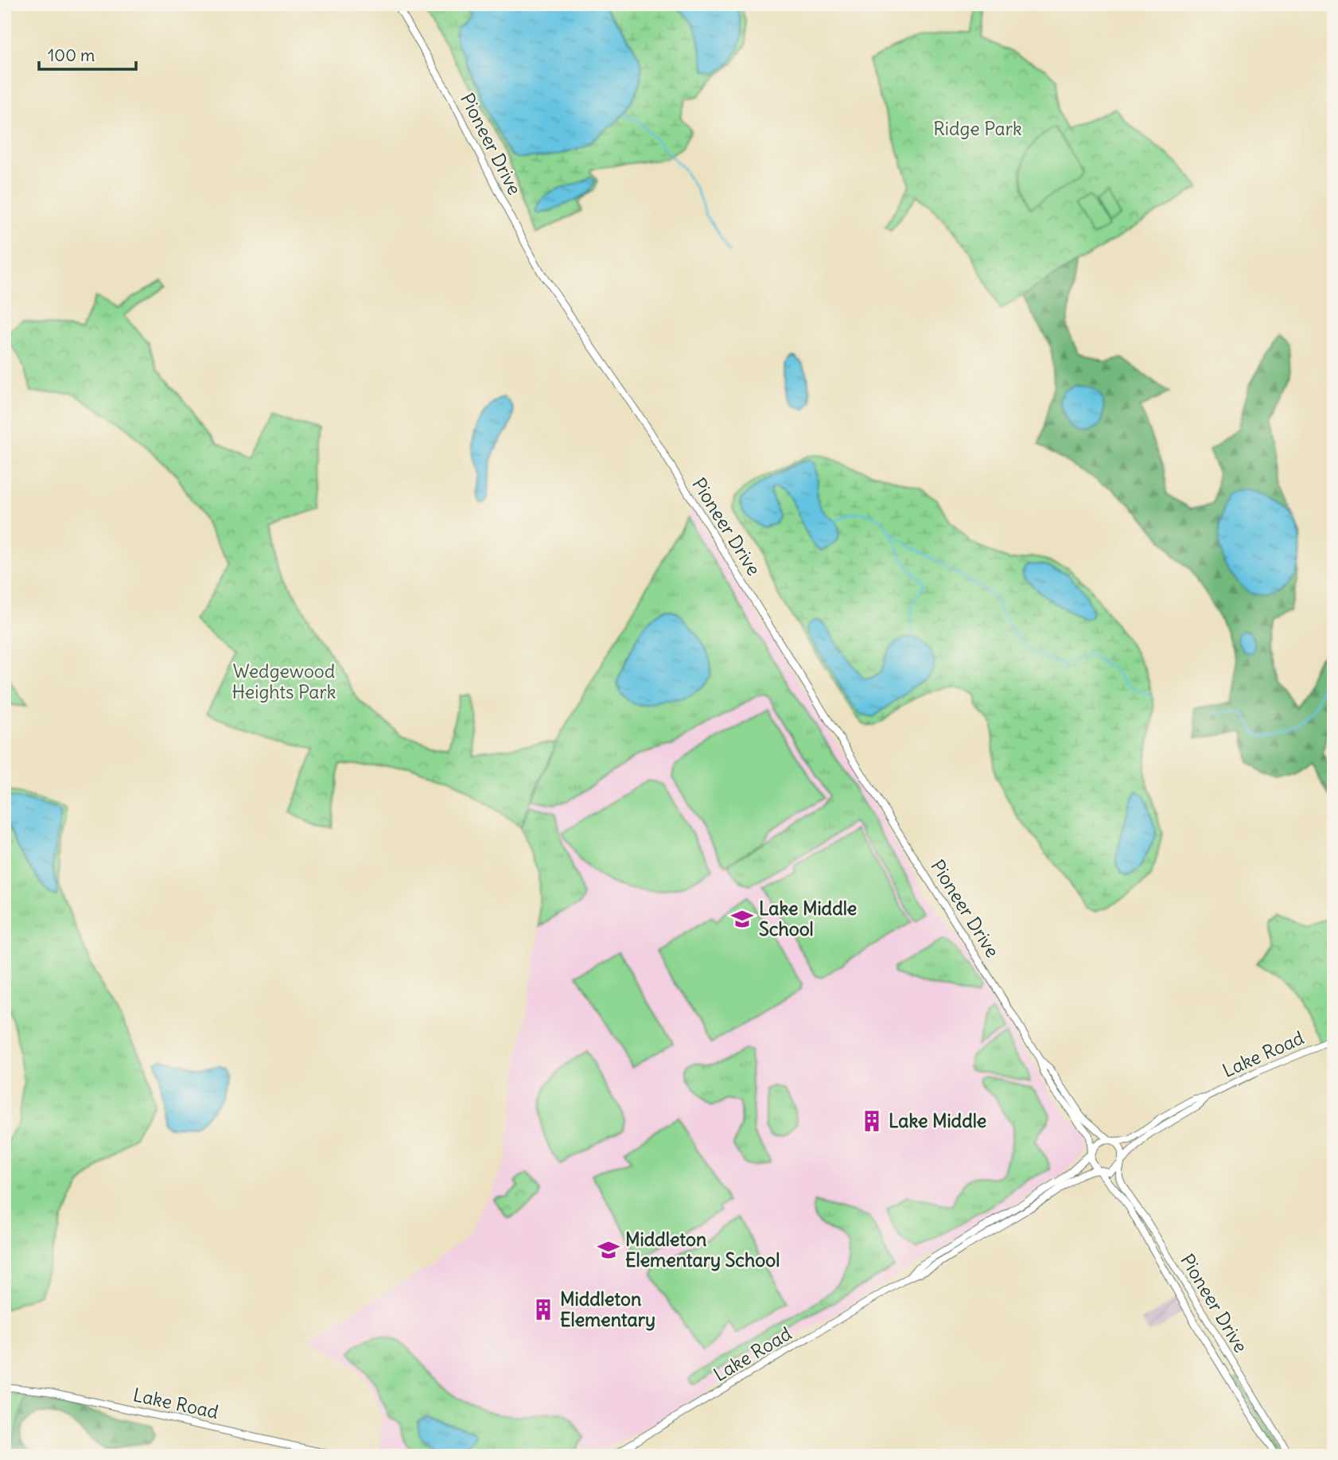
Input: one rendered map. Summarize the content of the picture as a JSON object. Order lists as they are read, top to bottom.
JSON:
{
  "streets": {
    "street": ["Pioneer Drive", "Lake Road"]
  },
  "crossings": [
    ["Pioneer Drive", "Lake Road"]
  ],
  "parks": ["Ridge Park", "Wedgewood Heights Park"],
  "places": {
    "school or university": ["Lake Middle School", "Middleton Elementary School"],
    "building": ["Lake Middle", "Middleton Elementary"]
  },
  "scale_bar": "100 m"
}
